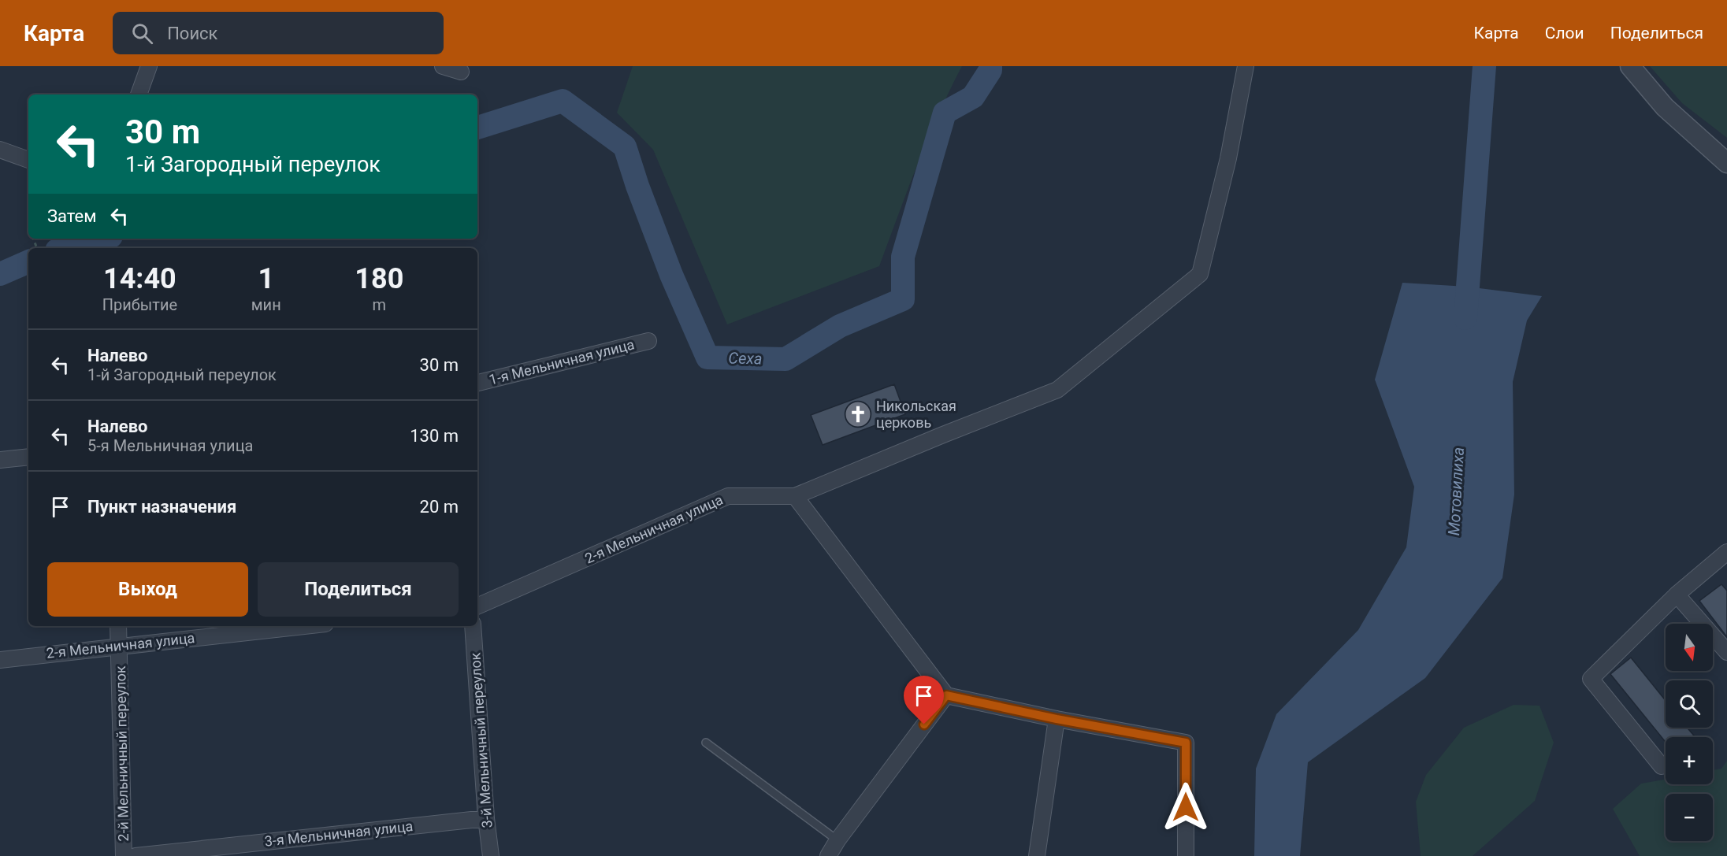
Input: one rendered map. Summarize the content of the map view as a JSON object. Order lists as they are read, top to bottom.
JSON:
{
  "streets": {
    "street": [
      "1-я Мельничная улица",
      "2-я Мельничная улица",
      "3-й Мельничный переулок",
      "2-й Мельничный переулок",
      "3-я Мельничная улица"
    ]
  },
  "crossings": [
    ["2-я Мельничная улица", "2-й Мельничный переулок"],
    ["3-й Мельничный переулок", "3-я Мельничная улица"]
  ],
  "water": ["Сеха", "Мотовилиха"],
  "places": {
    "church": ["Никольская церковь"]
  },
  "north": "bottom",
  "page": {
    "header": "Карта",
    "search": "Поиск",
    "nav": ["Карта", "Слои", "Поделиться"],
    "turn": ["30 m", "1-й Загородный переулок"],
    "then": "Затем",
    "eta": [
      "14:40",
      "Прибытие",
      "1",
      "мин",
      "180",
      "m"
    ],
    "list": [
      {
        "name": "Налево",
        "note": "1-й Загородный переулок",
        "value": "30 m"
      },
      {
        "name": "Налево",
        "note": "5-я Мельничная улица",
        "value": "130 m"
      },
      {
        "name": "Пункт назначения",
        "value": "20 m"
      }
    ],
    "buttons": ["Выход", "Поделиться"],
    "map_buttons": ["+", "−"]
  }
}
